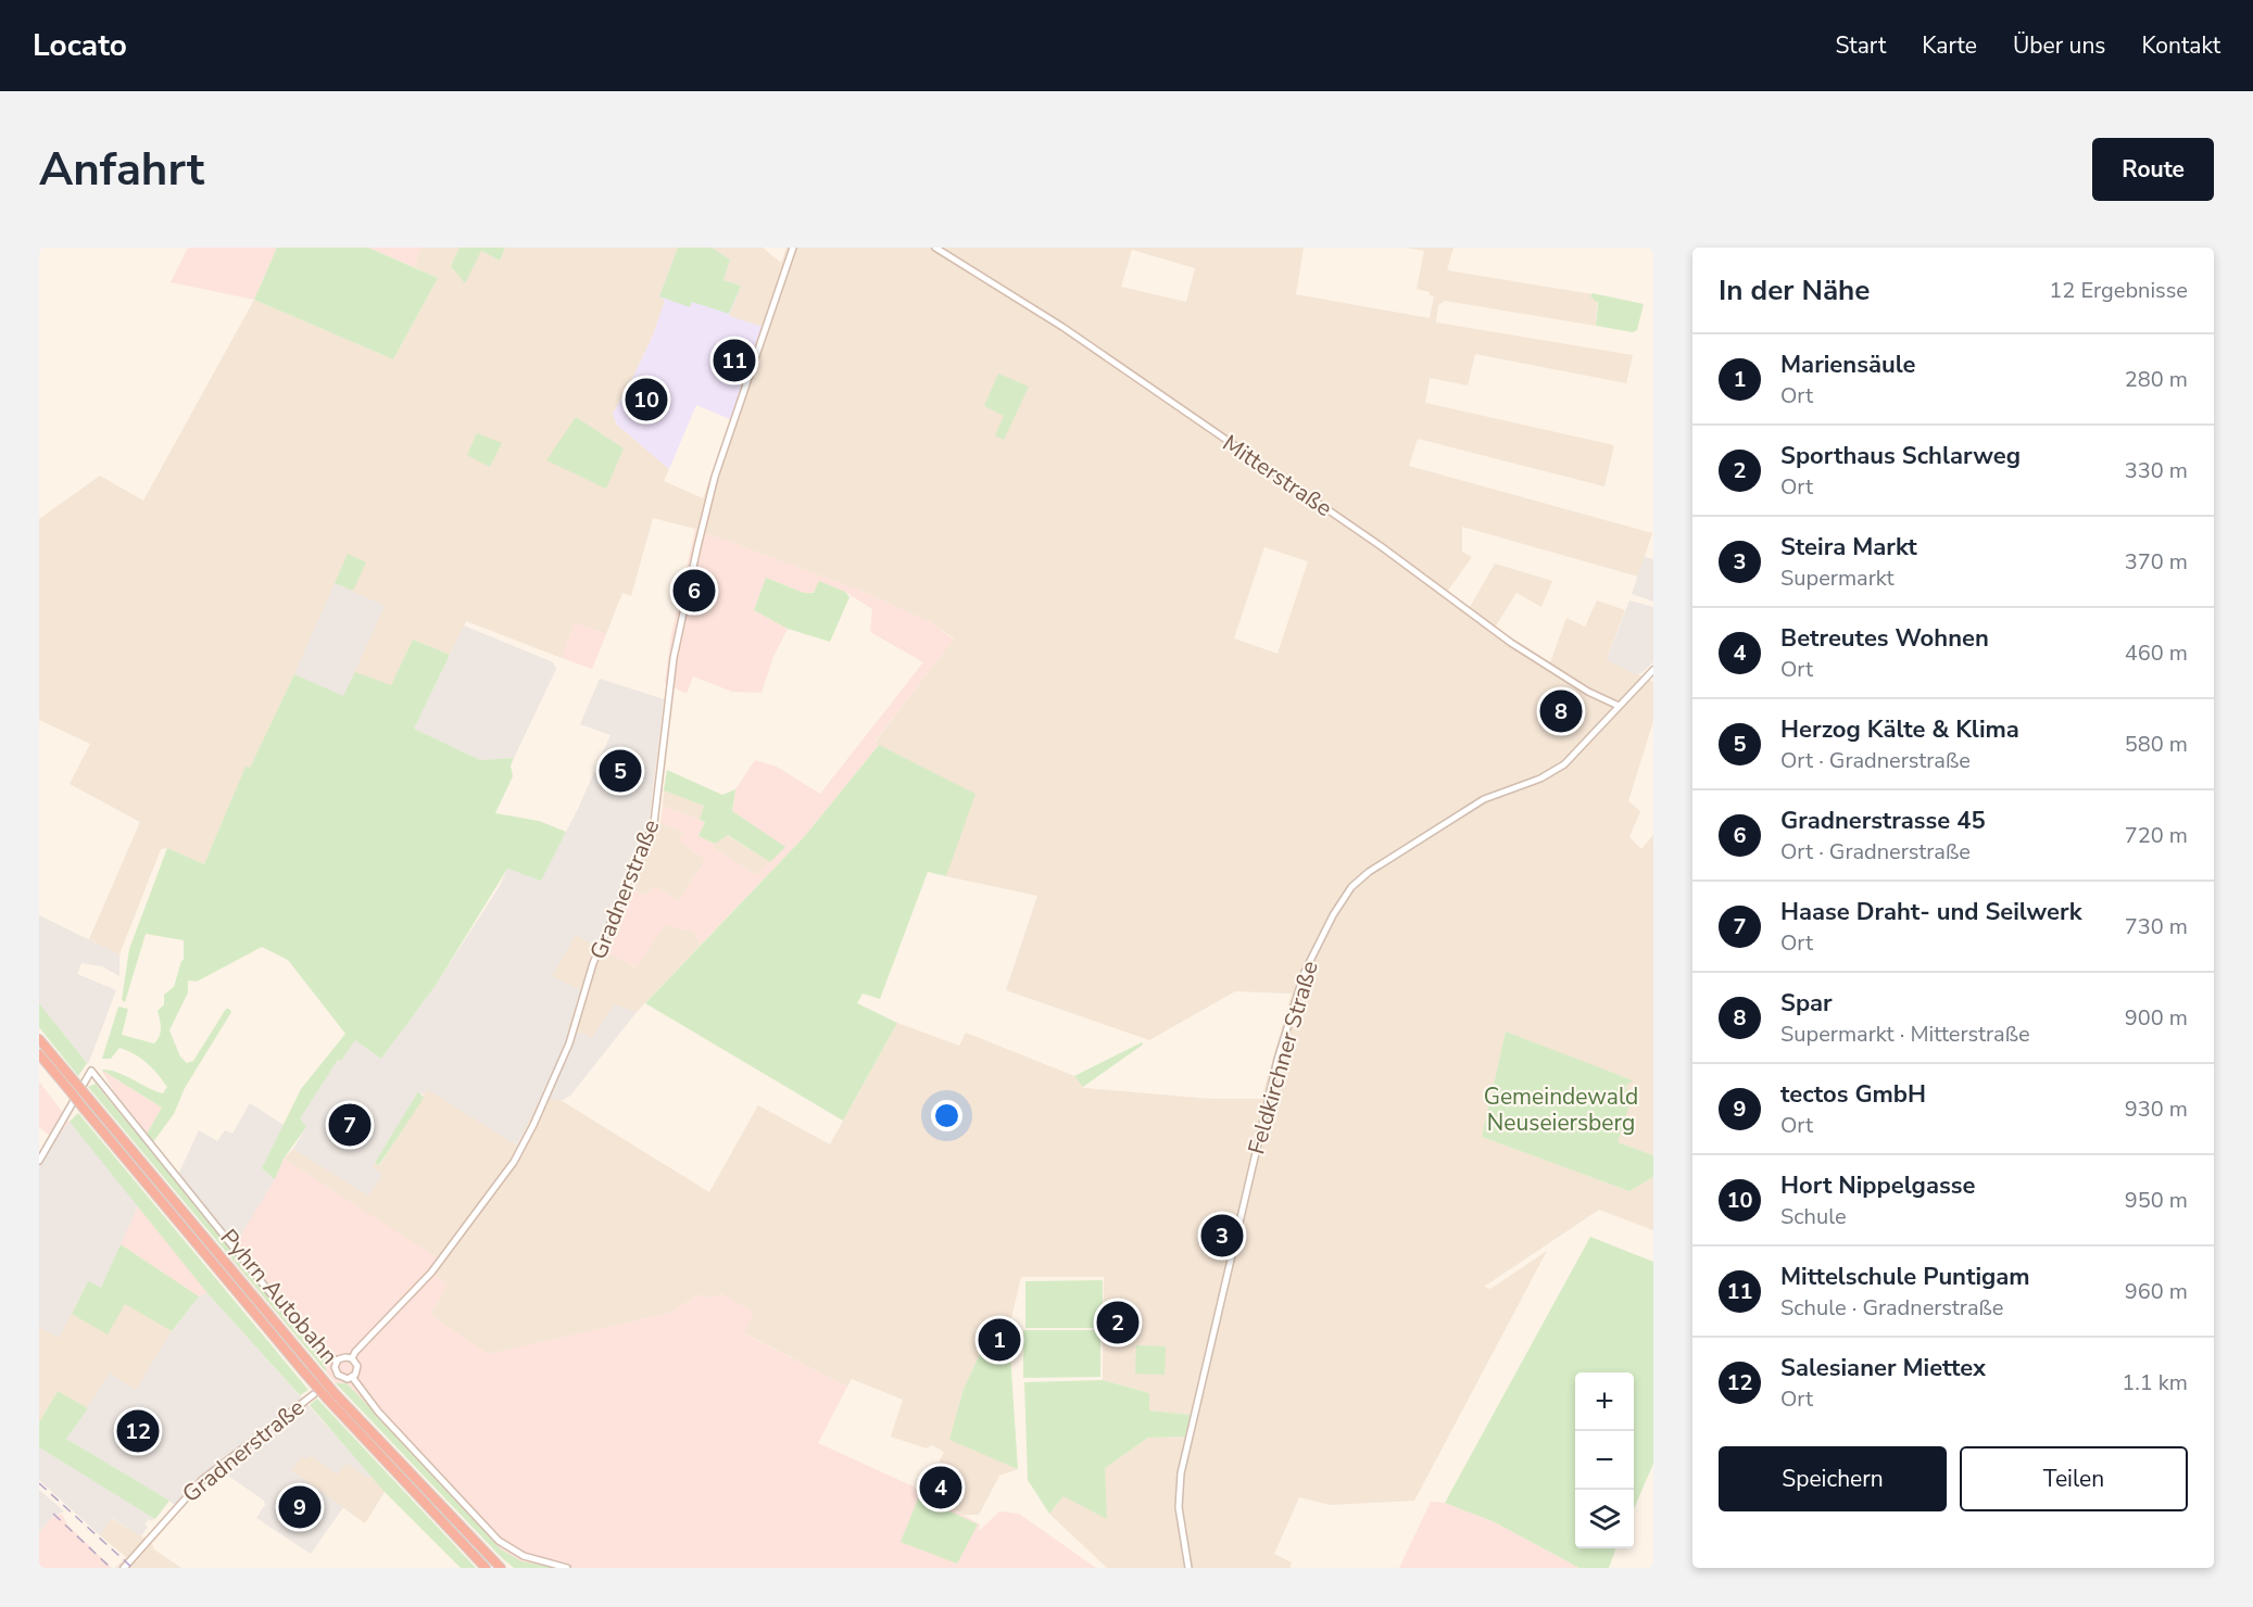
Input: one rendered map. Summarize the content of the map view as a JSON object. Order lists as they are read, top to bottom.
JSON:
{
  "streets": {
    "highway": ["Pyhrn Autobahn"],
    "main road": ["Mitterstraße", "Gradnerstraße", "Feldkirchner Straße"]
  },
  "crossings": [
    ["Mitterstraße", "Feldkirchner Straße"]
  ],
  "parks": ["Gemeindewald Neuseiersberg"],
  "page": {
    "header": "Locato",
    "nav": [
      "Start",
      "Karte",
      "Über uns",
      "Kontakt"
    ],
    "buttons": [
      "Route",
      ["Speichern", "Teilen"]
    ],
    "title": "Anfahrt",
    "heading": ["In der Nähe", "12 Ergebnisse"],
    "list": [
      {
        "mark": "1",
        "name": "Mariensäule",
        "note": "Ort",
        "value": "280 m"
      },
      {
        "mark": "2",
        "name": "Sporthaus Schlarweg",
        "note": "Ort",
        "value": "330 m"
      },
      {
        "mark": "3",
        "name": "Steira Markt",
        "note": "Supermarkt",
        "value": "370 m"
      },
      {
        "mark": "4",
        "name": "Betreutes Wohnen",
        "note": "Ort",
        "value": "460 m"
      },
      {
        "mark": "5",
        "name": "Herzog Kälte & Klima",
        "note": "Ort · Gradnerstraße",
        "value": "580 m"
      },
      {
        "mark": "6",
        "name": "Gradnerstrasse 45",
        "note": "Ort · Gradnerstraße",
        "value": "720 m"
      },
      {
        "mark": "7",
        "name": "Haase Draht- und Seilwerk",
        "note": "Ort",
        "value": "730 m"
      },
      {
        "mark": "8",
        "name": "Spar",
        "note": "Supermarkt · Mitterstraße",
        "value": "900 m"
      },
      {
        "mark": "9",
        "name": "tectos GmbH",
        "note": "Ort",
        "value": "930 m"
      },
      {
        "mark": "10",
        "name": "Hort Nippelgasse",
        "note": "Schule",
        "value": "950 m"
      },
      {
        "mark": "11",
        "name": "Mittelschule Puntigam",
        "note": "Schule · Gradnerstraße",
        "value": "960 m"
      },
      {
        "mark": "12",
        "name": "Salesianer Miettex",
        "note": "Ort",
        "value": "1.1 km"
      }
    ],
    "pins": [
      "11",
      "10",
      "6",
      "8",
      "5",
      "7",
      "3",
      "2",
      "1",
      "12",
      "4",
      "9"
    ],
    "map_buttons": ["+", "−"]
  }
}
